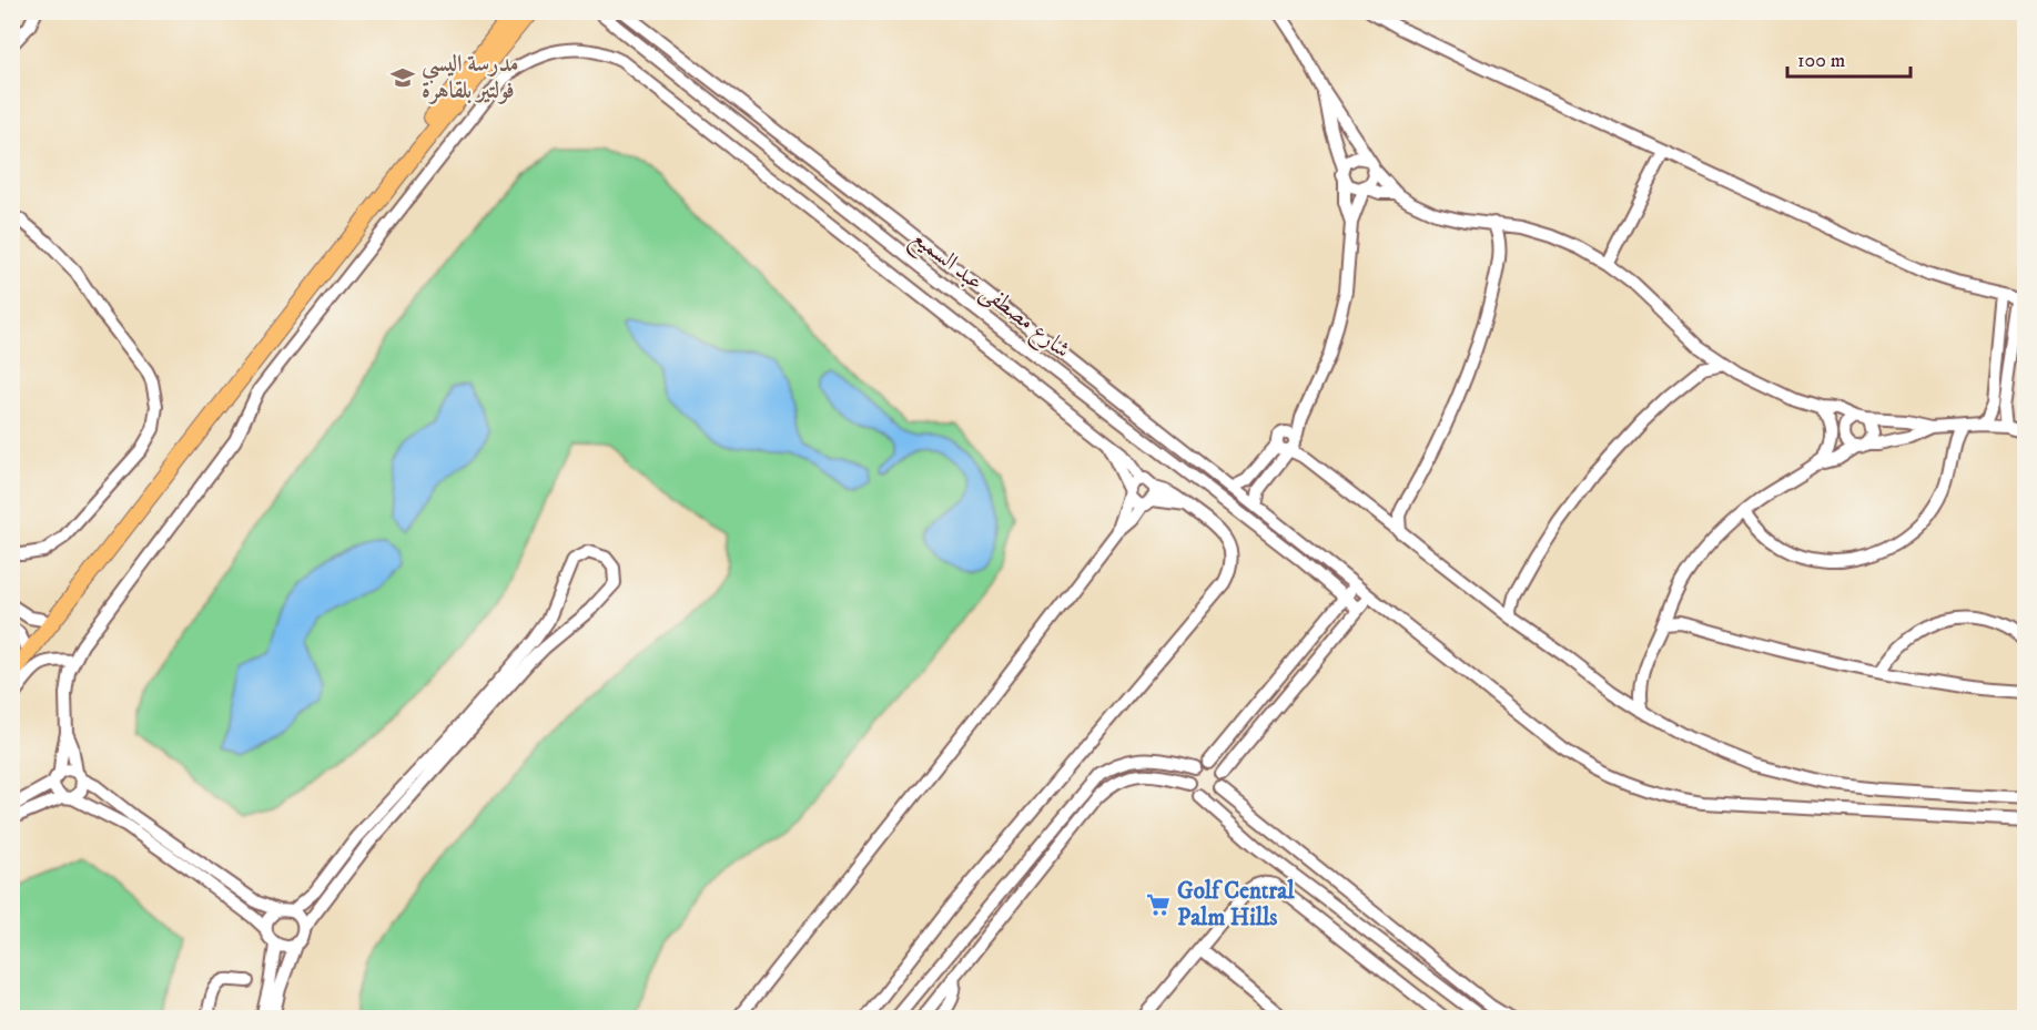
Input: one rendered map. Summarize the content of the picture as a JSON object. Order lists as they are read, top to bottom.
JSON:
{
  "streets": {
    "street": ["شارع مصطفى عبد السميع"]
  },
  "places": {
    "school or university": ["مدرسة اليسي فولتير بلقاهرة"],
    "supermarket": ["Golf Central Palm Hills"]
  },
  "scale_bar": "100 m"
}
